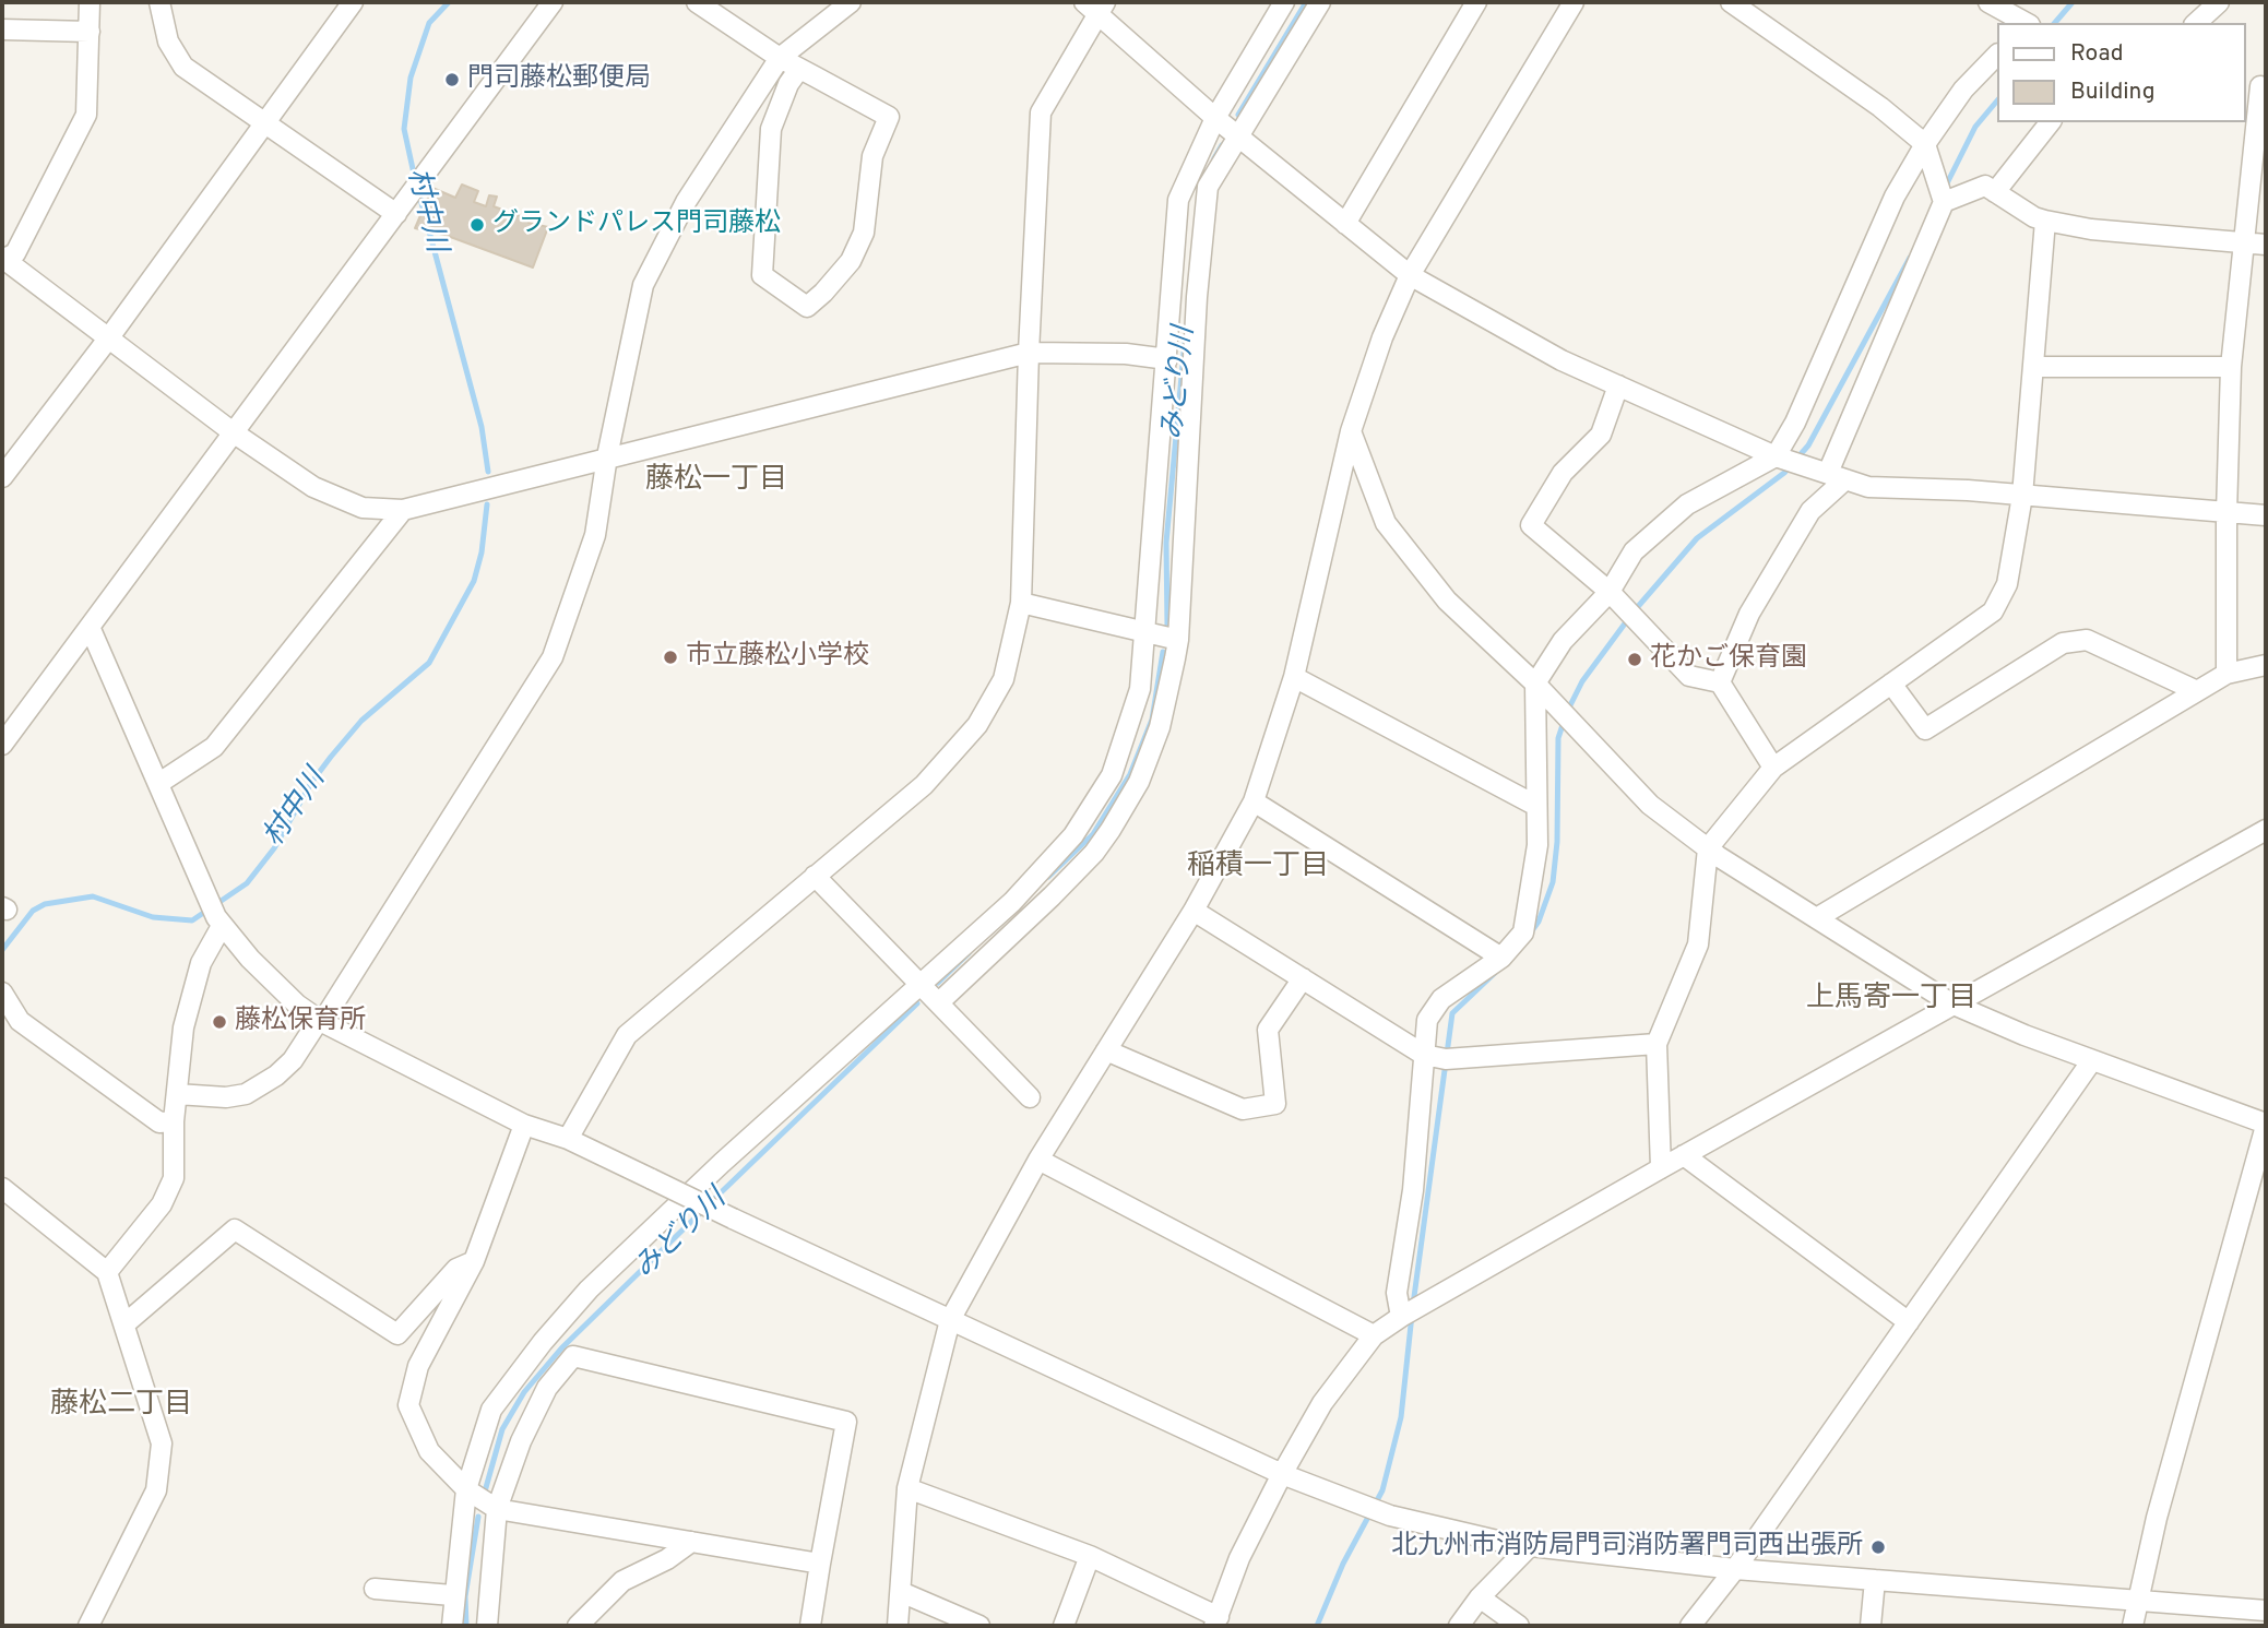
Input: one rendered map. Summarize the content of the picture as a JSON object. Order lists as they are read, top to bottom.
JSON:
{
  "districts": [
    "藤松一丁目",
    "稲積一丁目",
    "上馬寄一丁目",
    "藤松二丁目"
  ],
  "water": ["村中川", "みどり川"],
  "places": [
    "門司藤松郵便局",
    "グランドパレス門司藤松",
    "市立藤松小学校",
    "花かご保育園",
    "藤松保育所",
    "北九州市消防局門司消防署門司西出張所"
  ],
  "legend": ["Road", "Building"]
}
